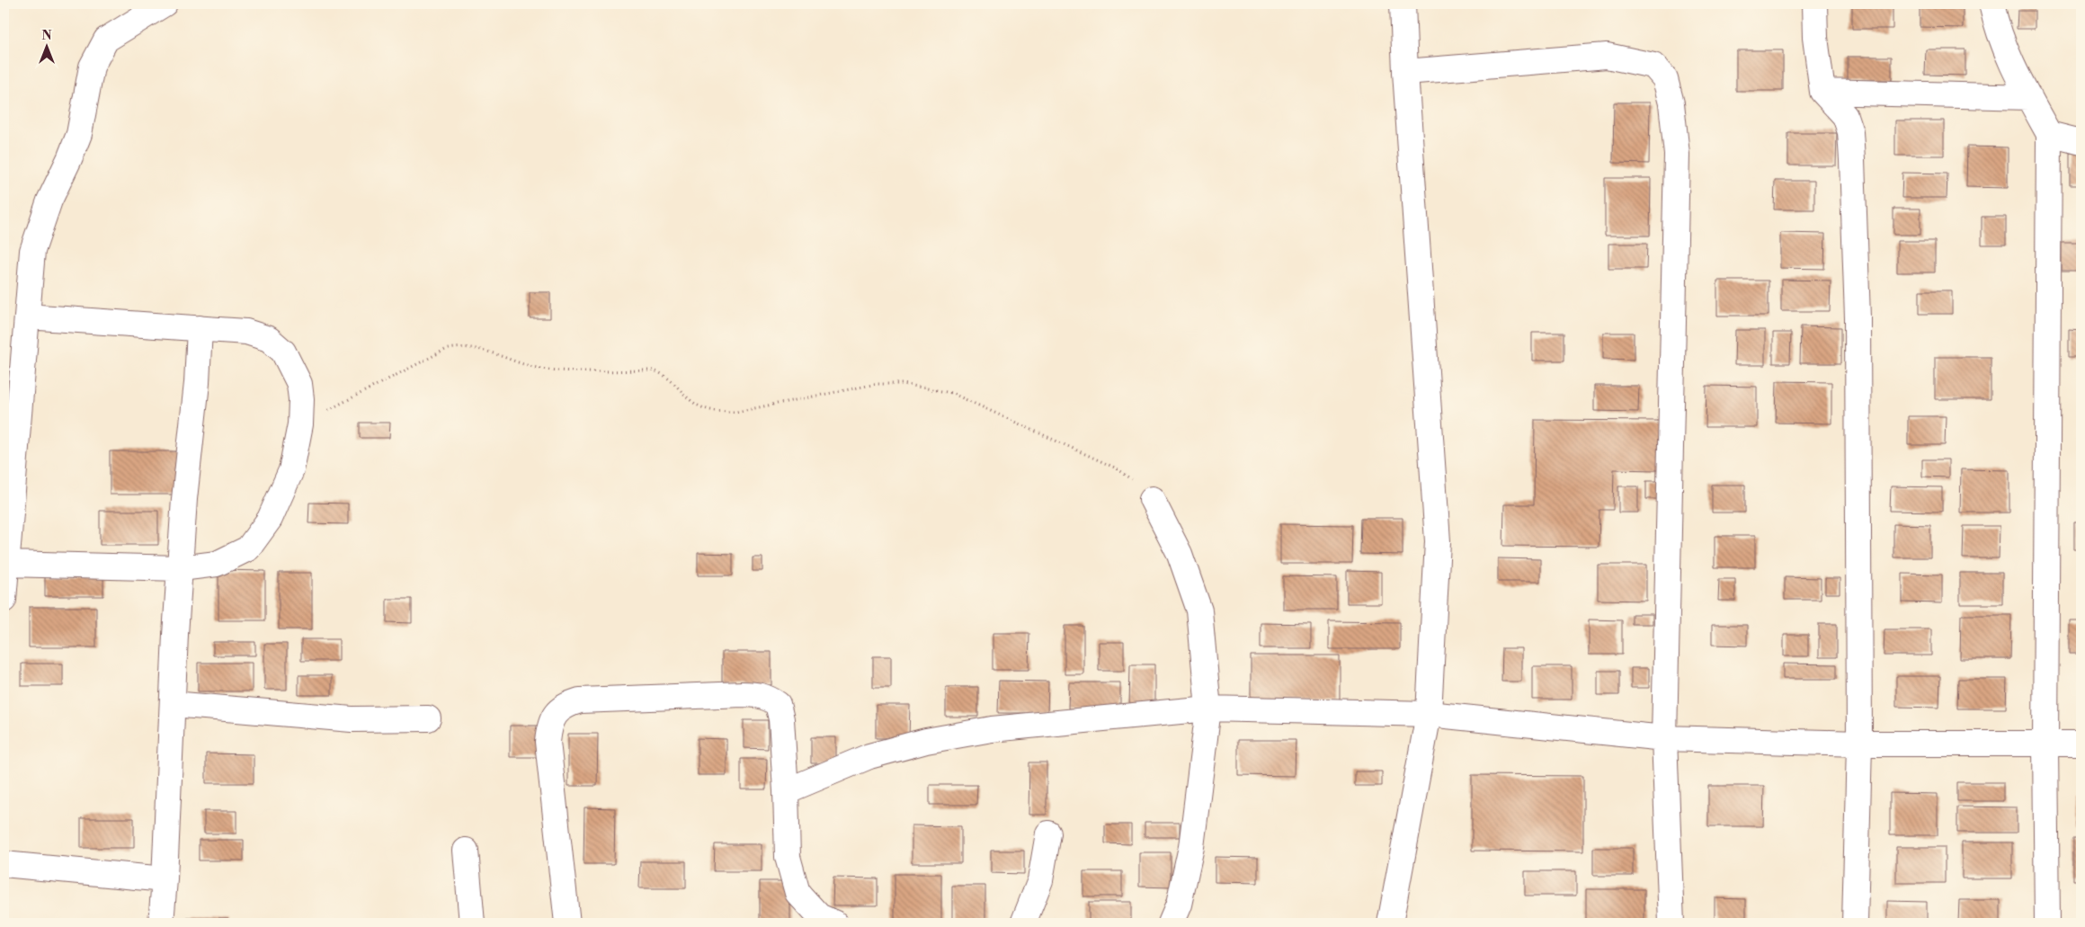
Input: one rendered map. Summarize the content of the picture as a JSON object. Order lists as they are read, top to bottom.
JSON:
{
  "north": "top"
}
